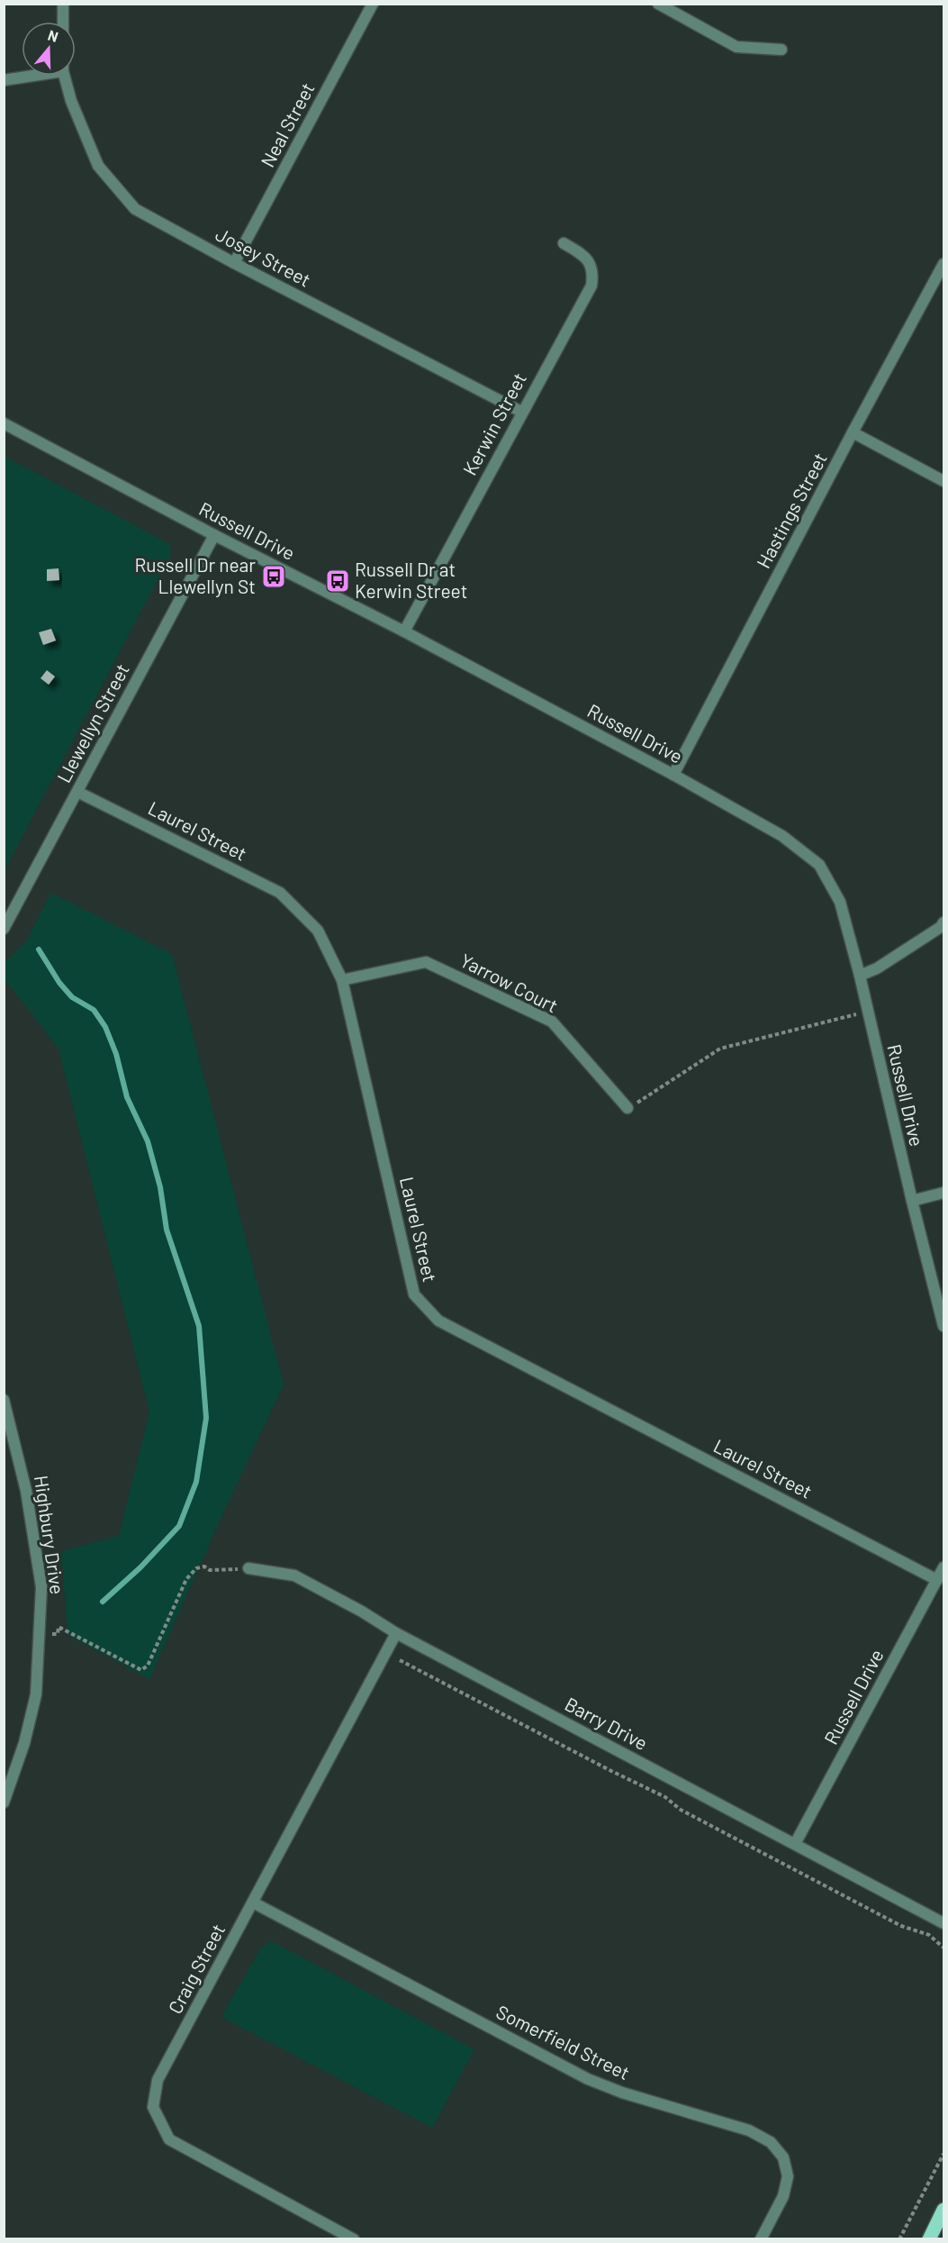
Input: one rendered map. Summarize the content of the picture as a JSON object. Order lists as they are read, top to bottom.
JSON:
{
  "streets": {
    "street": [
      "Neal Street",
      "Josey Street",
      "Kerwin Street",
      "Hastings Street",
      "Russell Drive",
      "Llewellyn Street",
      "Laurel Street",
      "Yarrow Court",
      "Highbury Drive",
      "Barry Drive",
      "Craig Street",
      "Somerfield Street"
    ]
  },
  "crossings": [
    ["Neal Street", "Josey Street"],
    ["Josey Street", "Kerwin Street"],
    ["Kerwin Street", "Russell Drive"],
    ["Hastings Street", "Russell Drive"],
    ["Russell Drive", "Llewellyn Street"],
    ["Russell Drive", "Laurel Street"],
    ["Russell Drive", "Barry Drive"],
    ["Llewellyn Street", "Laurel Street"],
    ["Laurel Street", "Yarrow Court"],
    ["Barry Drive", "Craig Street"],
    ["Craig Street", "Somerfield Street"]
  ],
  "places": {
    "bus stop": ["Russell Dr near Llewellyn St", "Russell Dr at Kerwin Street"]
  },
  "north": "top"
}
